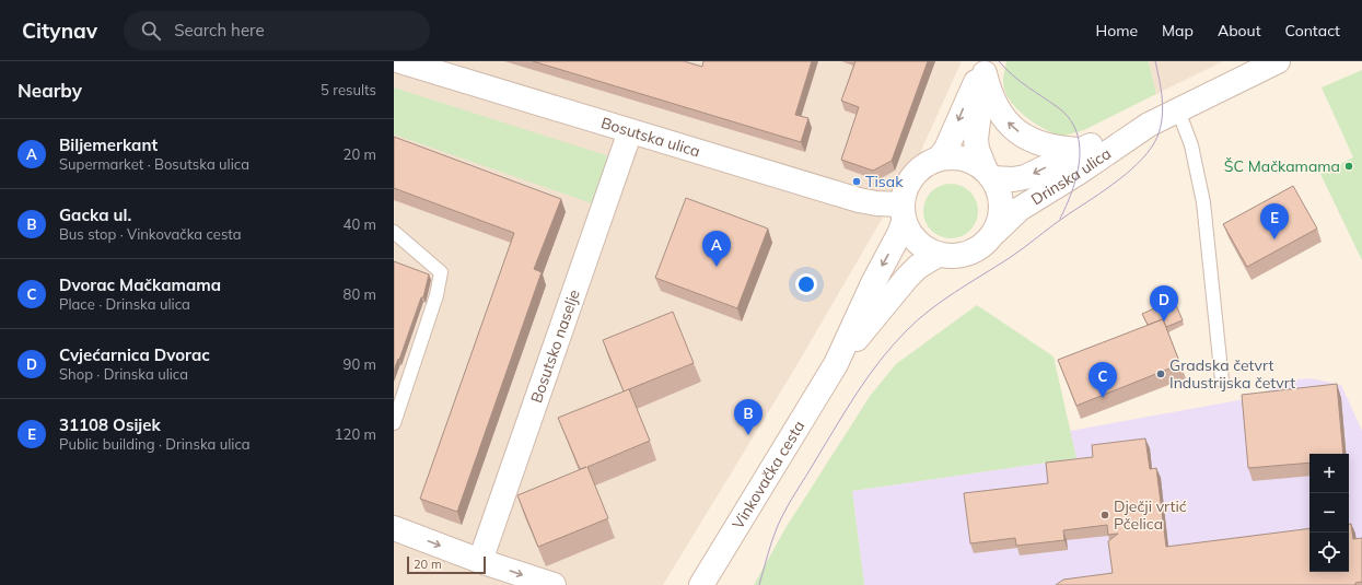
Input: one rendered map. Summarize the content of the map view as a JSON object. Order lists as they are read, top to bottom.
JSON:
{
  "streets": {
    "street": [
      "Bosutska ulica",
      "Drinska ulica",
      "Bosutsko naselje",
      "Vinkovačka cesta"
    ]
  },
  "crossings": [
    ["Bosutska ulica", "Drinska ulica"],
    ["Bosutska ulica", "Bosutsko naselje"],
    ["Bosutska ulica", "Vinkovačka cesta"],
    ["Drinska ulica", "Vinkovačka cesta"]
  ],
  "places": [
    "ŠC Mačkamama",
    "Tisak",
    "Gradska četvrt Industrijska četvrt",
    "Dječji vrtić Pčelica"
  ],
  "scale_bar": "20 m",
  "page": {
    "header": "Citynav",
    "search": "Search here",
    "nav": [
      "Home",
      "Map",
      "About",
      "Contact"
    ],
    "heading": ["Nearby", "5 results"],
    "list": [
      {
        "mark": "A",
        "name": "Biljemerkant",
        "note": "Supermarket · Bosutska ulica",
        "value": "20 m"
      },
      {
        "mark": "B",
        "name": "Gacka ul.",
        "note": "Bus stop · Vinkovačka cesta",
        "value": "40 m"
      },
      {
        "mark": "C",
        "name": "Dvorac Mačkamama",
        "note": "Place · Drinska ulica",
        "value": "80 m"
      },
      {
        "mark": "D",
        "name": "Cvjećarnica Dvorac",
        "note": "Shop · Drinska ulica",
        "value": "90 m"
      },
      {
        "mark": "E",
        "name": "31108 Osijek",
        "note": "Public building · Drinska ulica",
        "value": "120 m"
      }
    ],
    "pins": [
      "E",
      "A",
      "D",
      "C",
      "B"
    ],
    "map_buttons": ["+", "−"],
    "scale": "20 m"
  }
}
